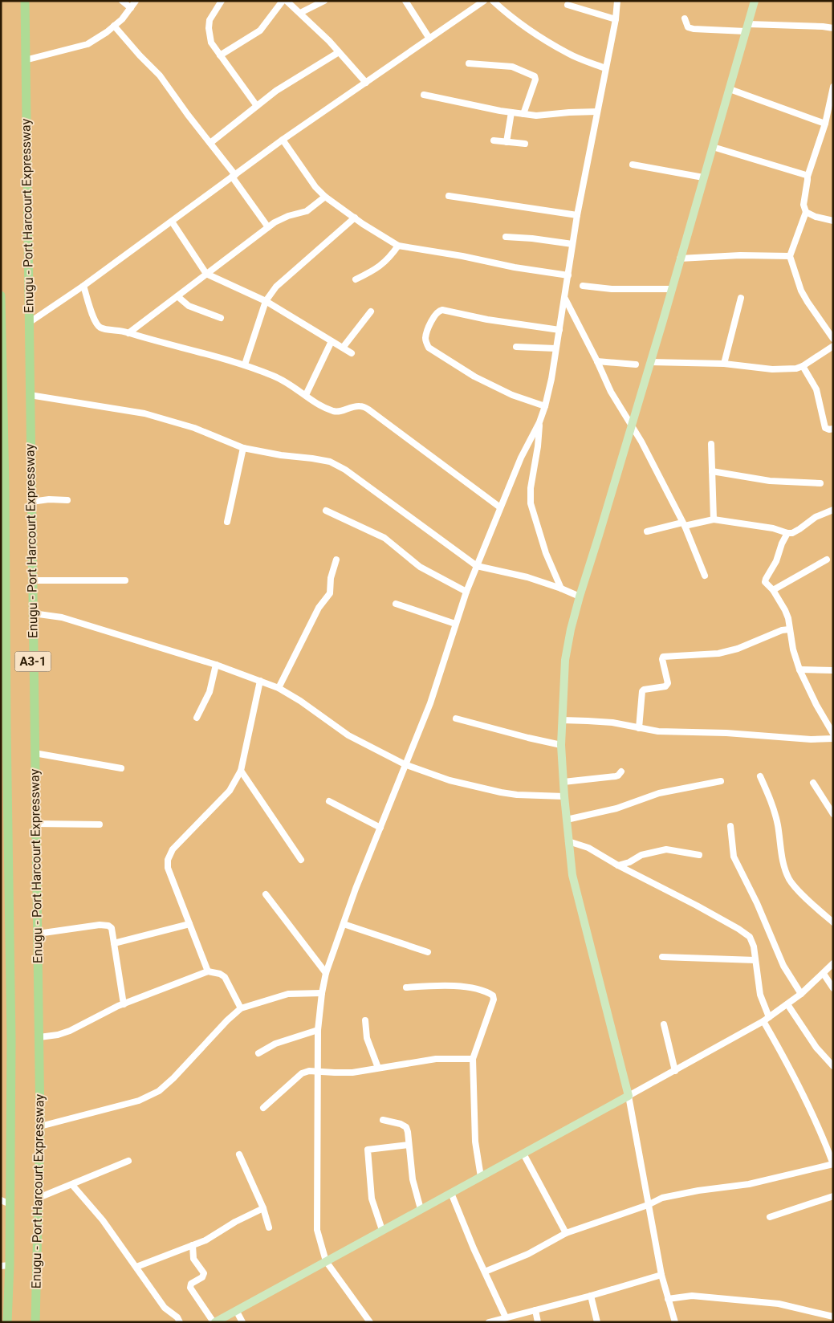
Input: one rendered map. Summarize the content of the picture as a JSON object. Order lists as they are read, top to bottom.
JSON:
{
  "streets": {
    "highway": ["Enugu - Port Harcourt Expressway", "A3-1"]
  }
}
